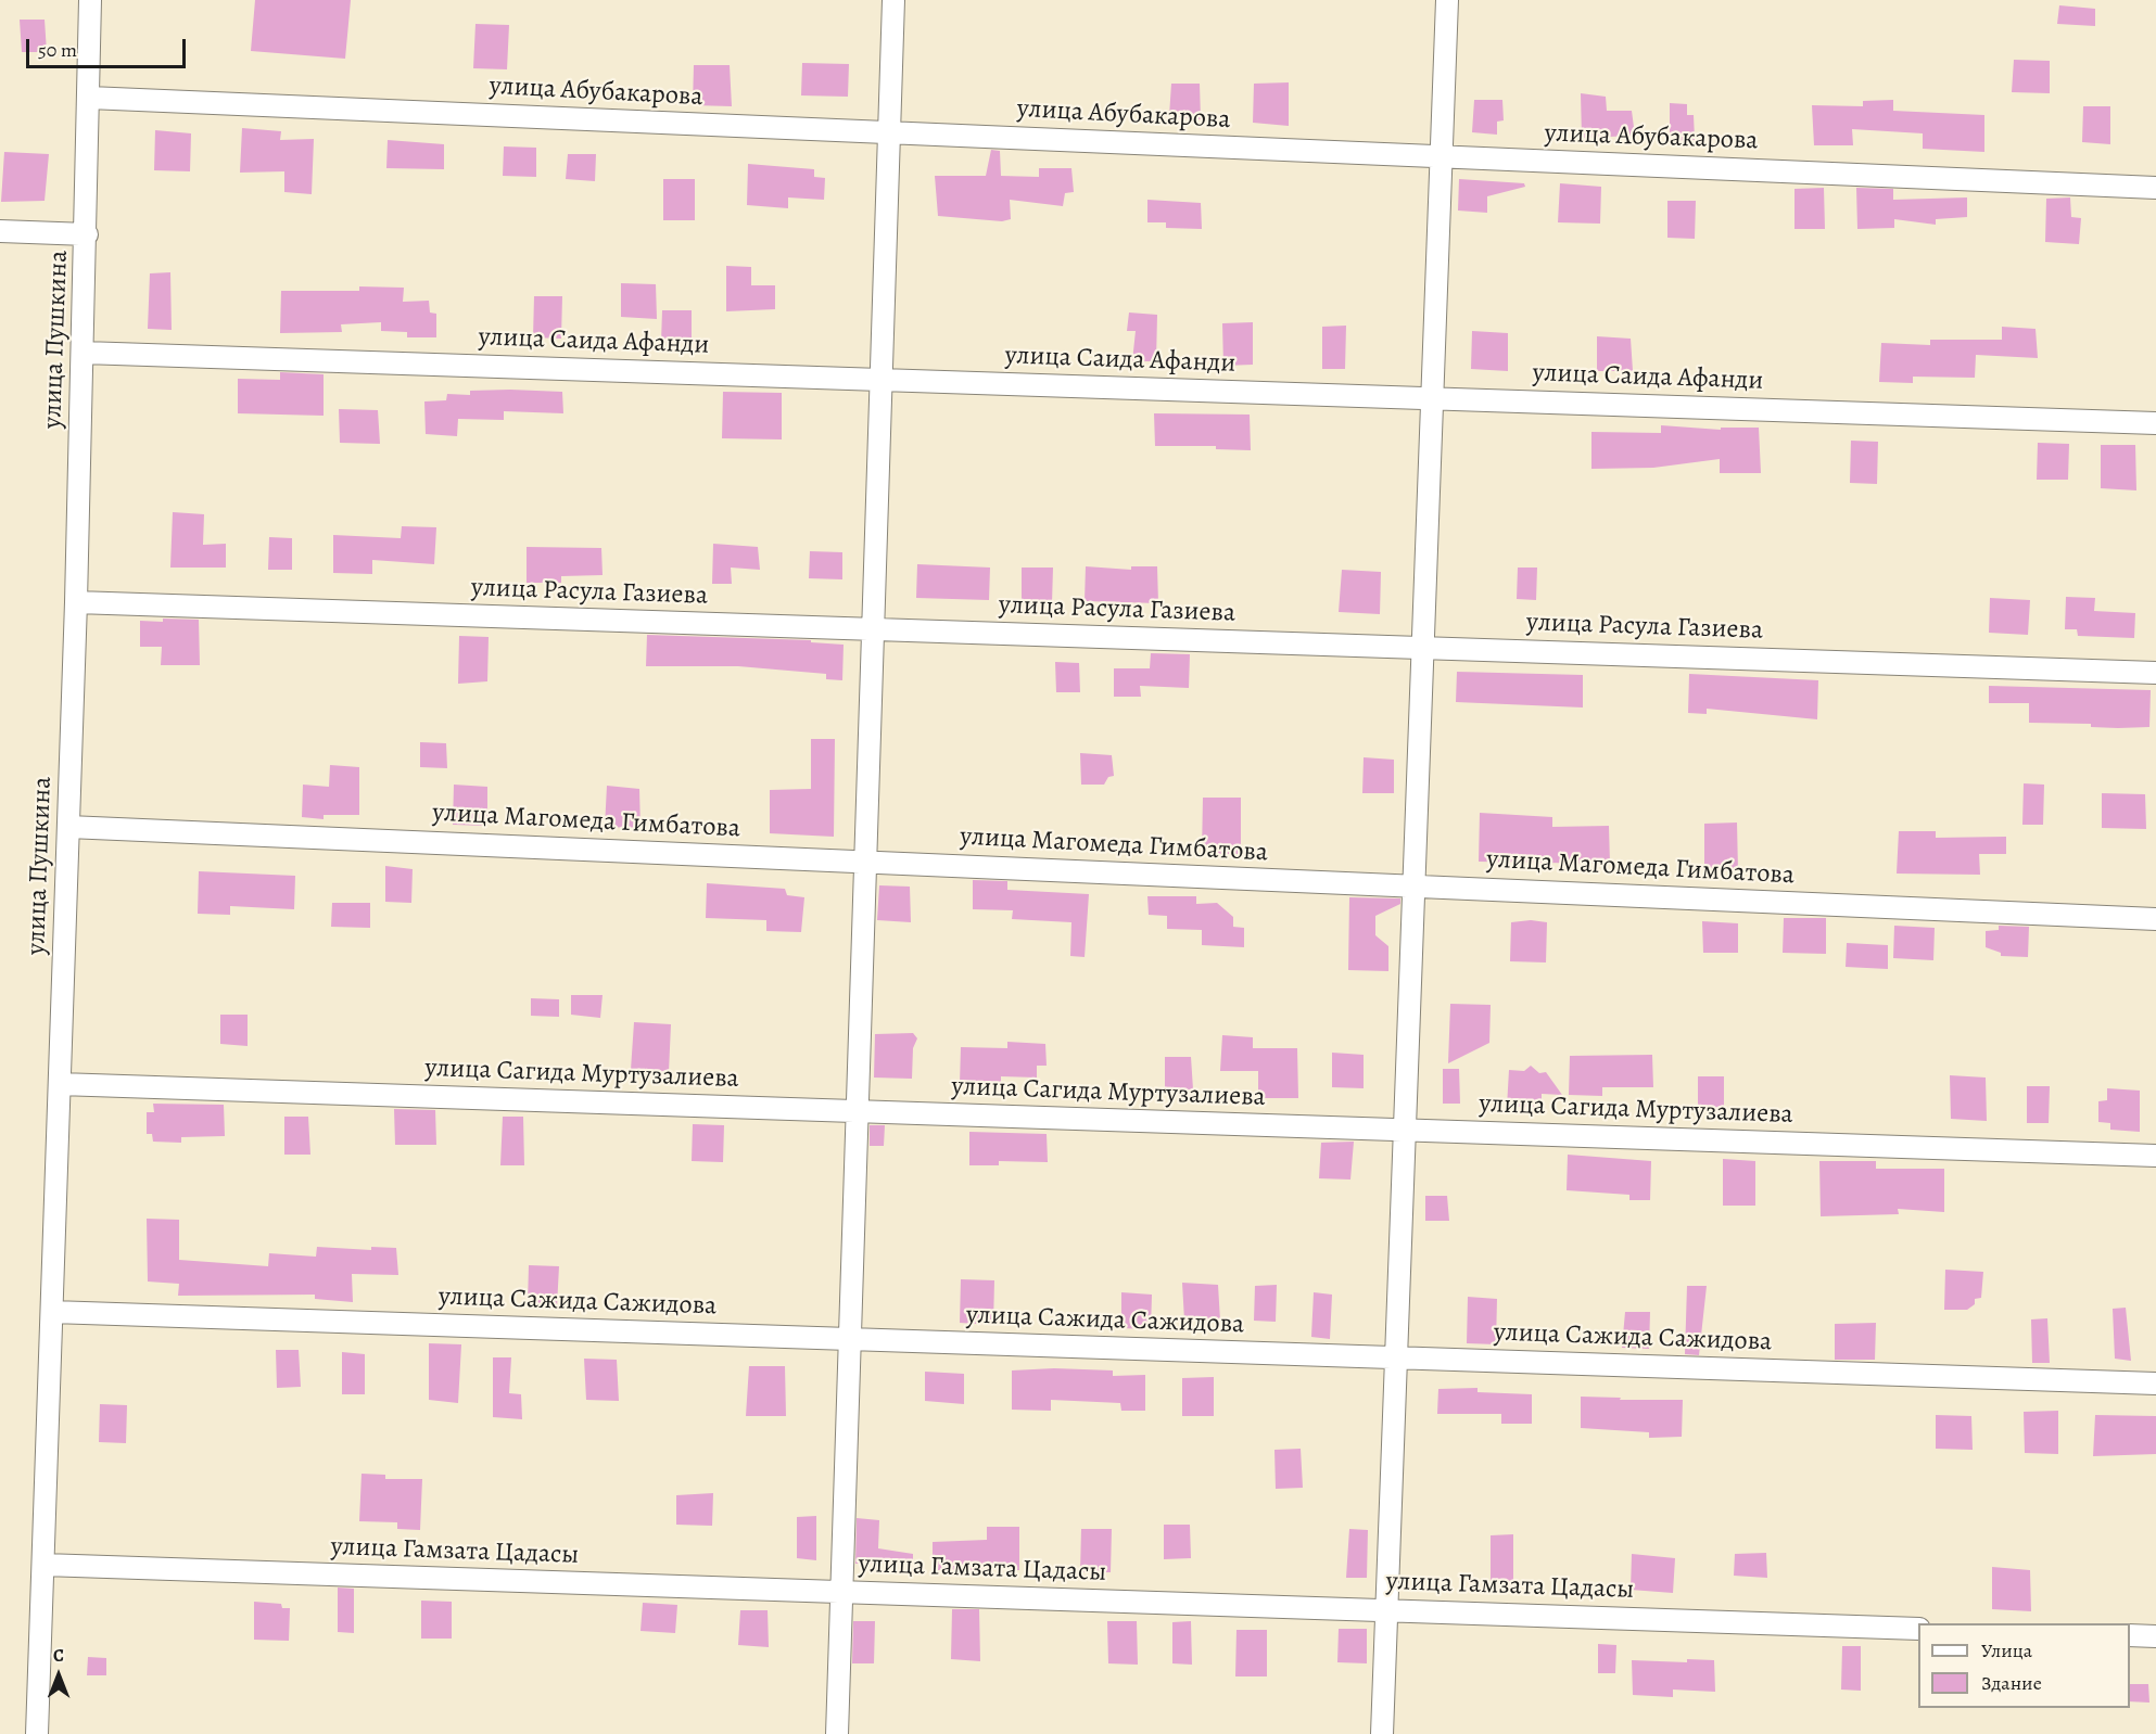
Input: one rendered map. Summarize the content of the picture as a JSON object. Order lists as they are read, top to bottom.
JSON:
{
  "streets": {
    "street": [
      "улица Абубакарова",
      "улица Пушкина",
      "улица Саида Афанди",
      "улица Расула Газиева",
      "улица Магомеда Гимбатова",
      "улица Сагида Муртузалиева",
      "улица Сажида Сажидова",
      "улица Гамзата Цадасы"
    ]
  },
  "crossings": [
    ["улица Абубакарова", "улица Пушкина"],
    ["улица Пушкина", "улица Саида Афанди"],
    ["улица Пушкина", "улица Расула Газиева"],
    ["улица Пушкина", "улица Магомеда Гимбатова"],
    ["улица Пушкина", "улица Сагида Муртузалиева"],
    ["улица Пушкина", "улица Сажида Сажидова"],
    ["улица Пушкина", "улица Гамзата Цадасы"]
  ],
  "legend": ["Улица", "Здание"],
  "scale_bar": "50 m",
  "north": "top"
}
